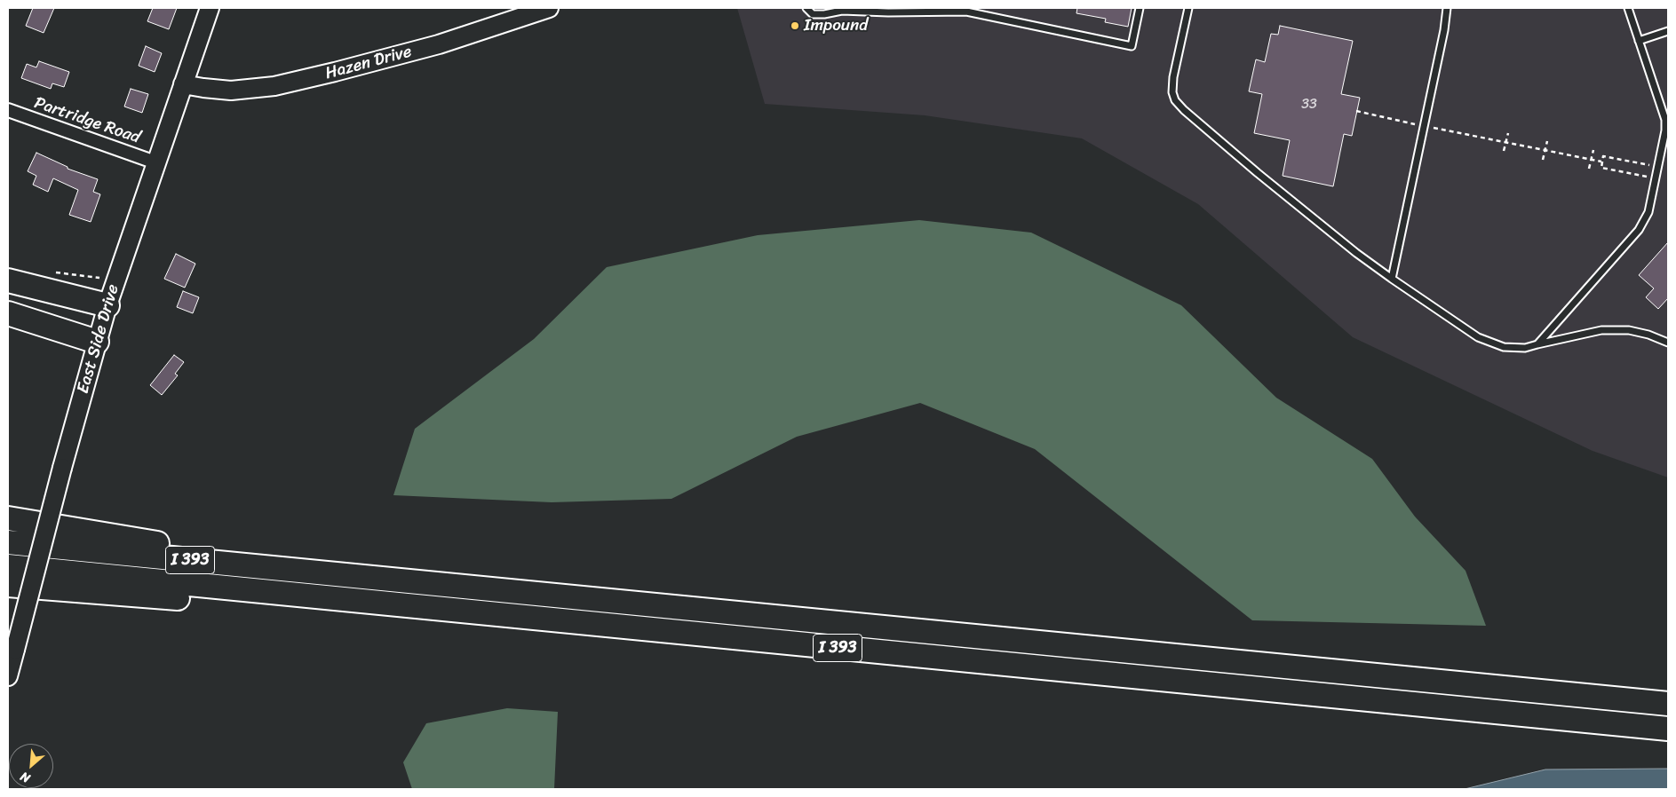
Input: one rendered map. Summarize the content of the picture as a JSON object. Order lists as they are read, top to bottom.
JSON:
{
  "streets": {
    "highway": ["I 393"],
    "main road": ["Hazen Drive", "East Side Drive"],
    "street": ["Partridge Road"]
  },
  "crossings": [
    ["Hazen Drive", "East Side Drive"],
    ["Partridge Road", "East Side Drive"]
  ],
  "places": ["Impound"],
  "house_numbers": ["33"],
  "north": "bottom left"
}
